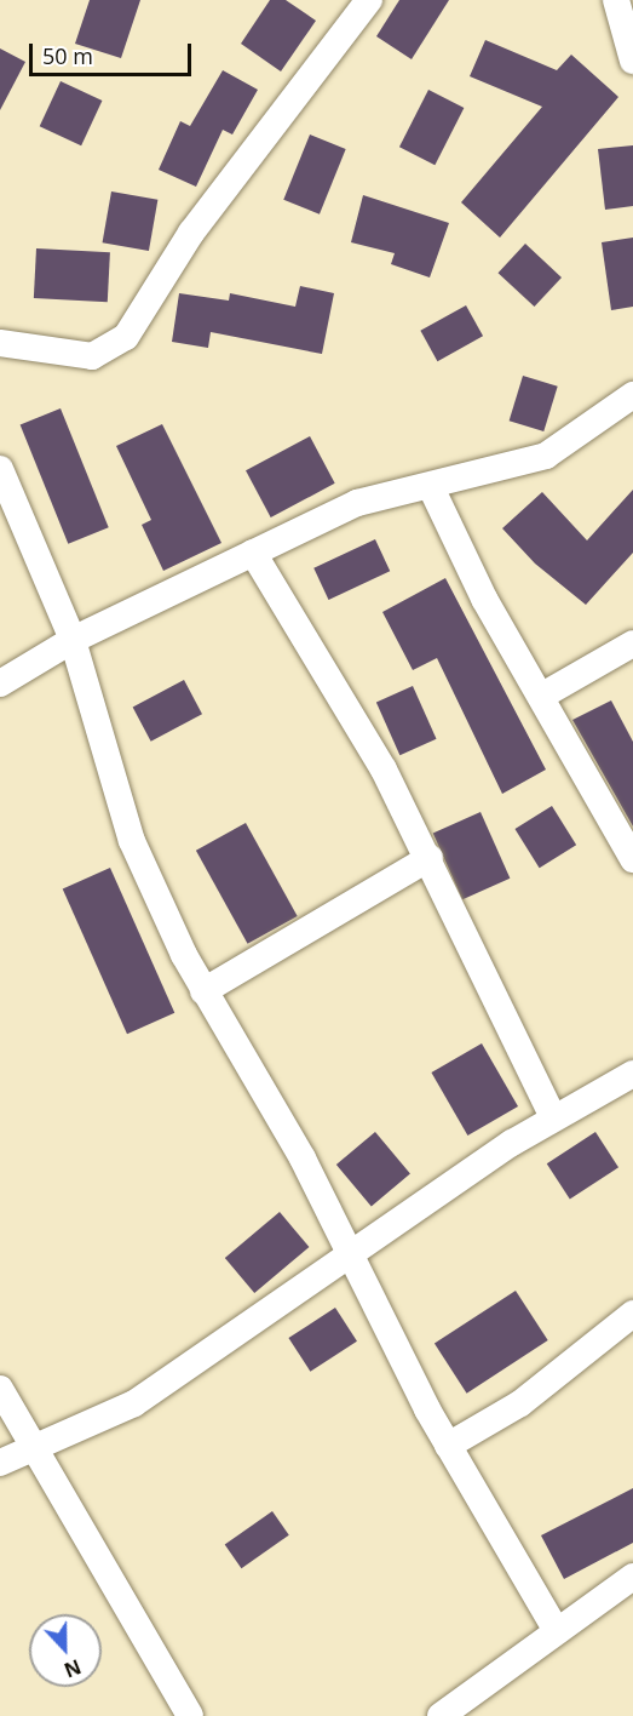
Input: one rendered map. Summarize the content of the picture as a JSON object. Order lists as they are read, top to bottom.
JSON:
{
  "scale_bar": "50 m",
  "north": "bottom"
}
